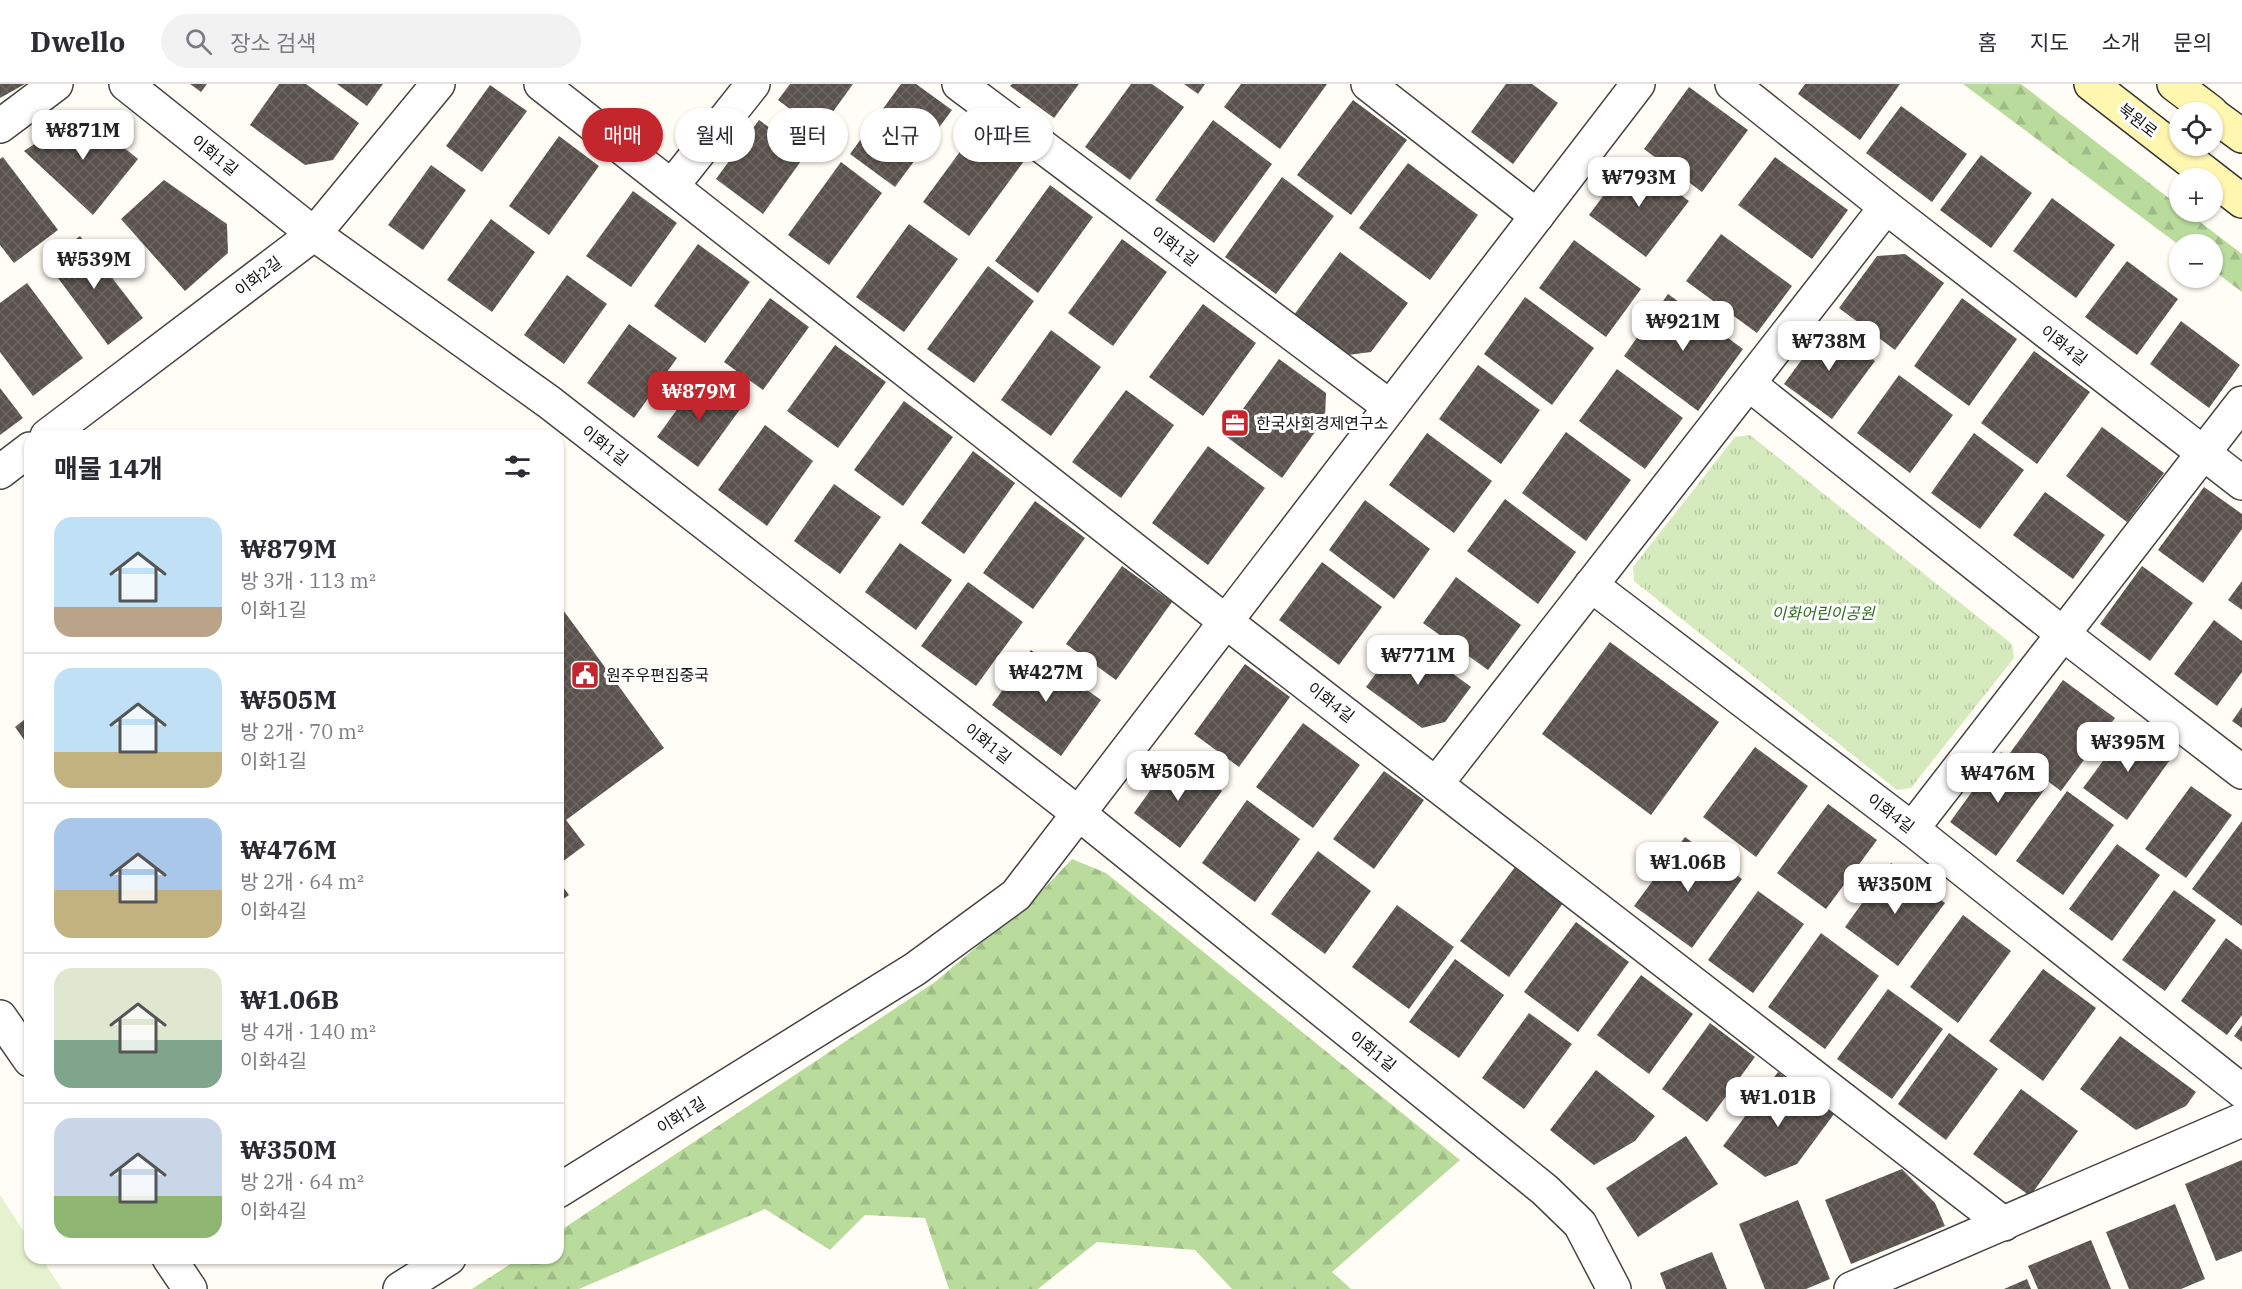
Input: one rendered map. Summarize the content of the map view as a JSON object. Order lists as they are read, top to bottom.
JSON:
{
  "streets": {
    "street": [
      "북원로",
      "이화1길",
      "이화2길",
      "이화4길"
    ]
  },
  "crossings": [
    ["이화1길", "이화2길"],
    ["이화1길", "이화4길"]
  ],
  "parks": ["이화어린이공원"],
  "places": {
    "office": ["한국사회경제연구소"],
    "public building": ["원주우편집중국"]
  },
  "page": {
    "header": "Dwello",
    "search": "장소 검색",
    "nav": [
      "홈",
      "지도",
      "소개",
      "문의"
    ],
    "map_buttons": ["+", "−"],
    "chip": [
      "매매",
      "월세",
      "필터",
      "신규",
      "아파트"
    ],
    "price": [
      "₩871M",
      "₩793M",
      "₩539M",
      "₩921M",
      "₩738M",
      "₩879M",
      "₩771M",
      "₩427M",
      "₩395M",
      "₩505M",
      "₩476M",
      "₩1.06B",
      "₩350M",
      "₩1.01B"
    ],
    "heading": "매물 14개",
    "list": [
      {
        "name": "₩879M",
        "note": "방 3개 · 113 m² · 이화1길"
      },
      {
        "name": "₩505M",
        "note": "방 2개 · 70 m² · 이화1길"
      },
      {
        "name": "₩476M",
        "note": "방 2개 · 64 m² · 이화4길"
      },
      {
        "name": "₩1.06B",
        "note": "방 4개 · 140 m² · 이화4길"
      },
      {
        "name": "₩350M",
        "note": "방 2개 · 64 m² · 이화4길"
      }
    ]
  }
}
